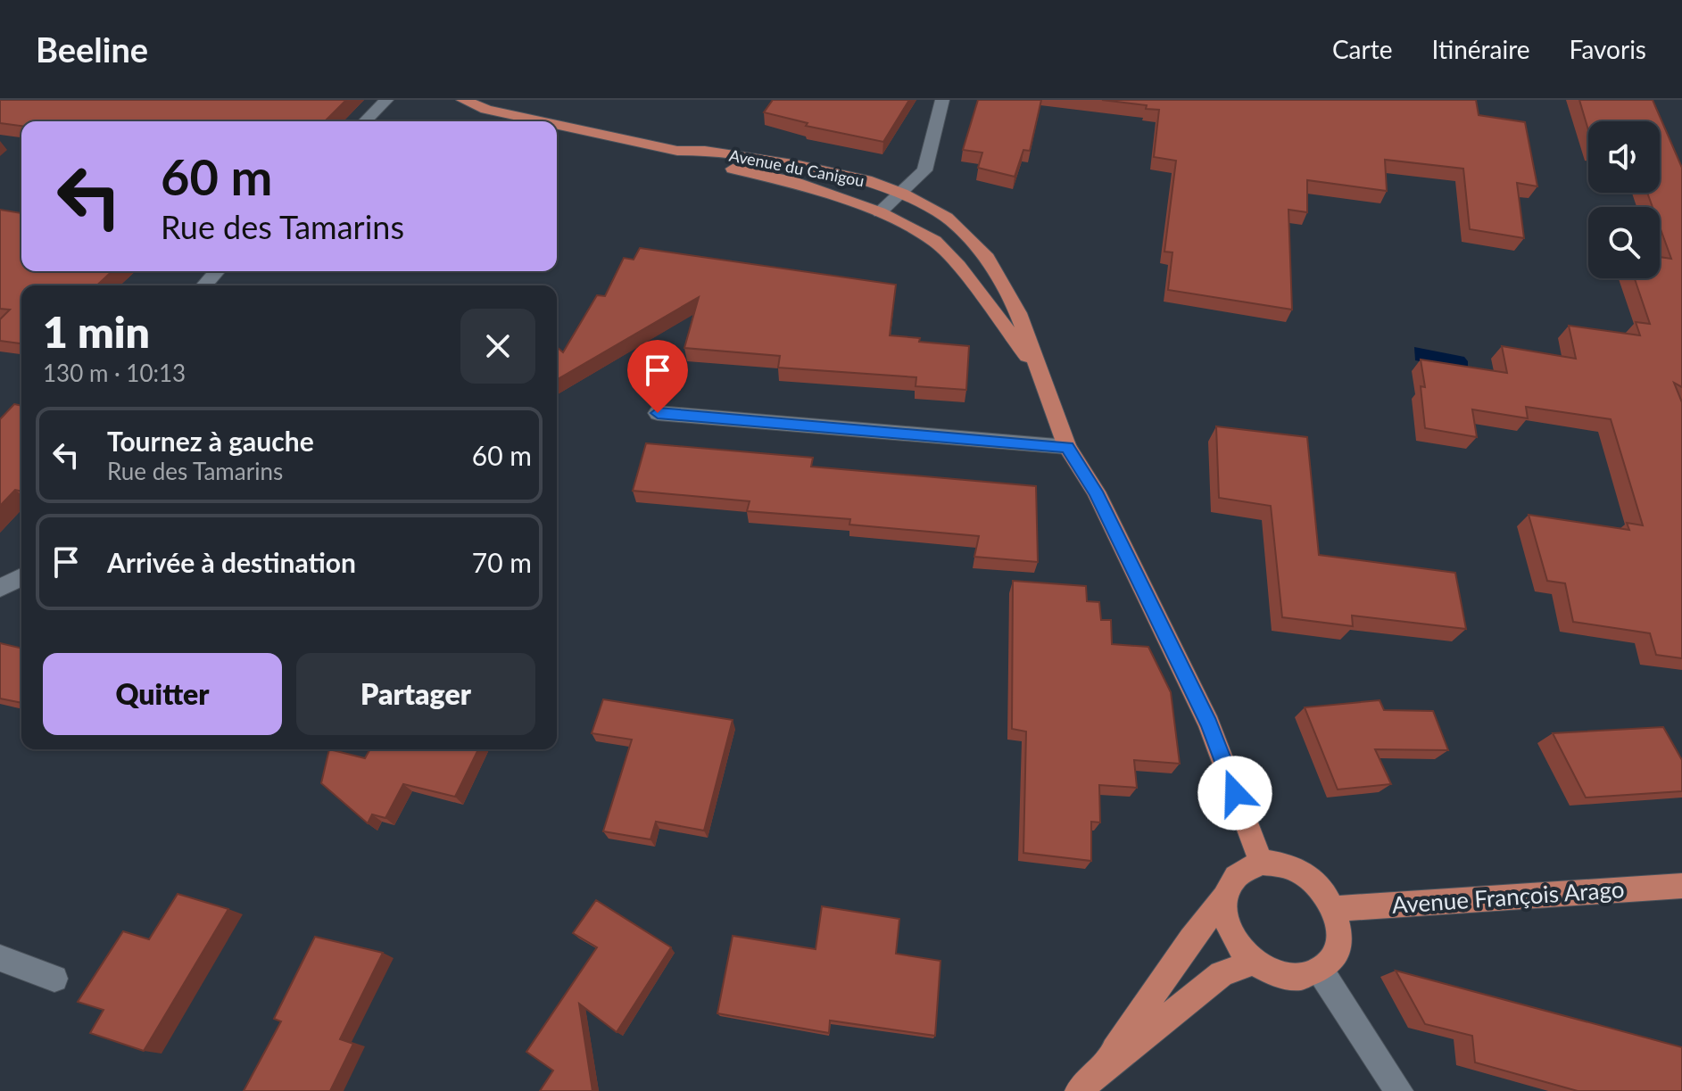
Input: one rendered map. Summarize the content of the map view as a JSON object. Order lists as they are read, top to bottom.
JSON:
{
  "streets": {
    "main road": ["Avenue du Canigou", "Avenue François Arago"]
  },
  "crossings": [
    ["Avenue du Canigou", "Avenue François Arago"]
  ],
  "page": {
    "header": "Beeline",
    "nav": ["Carte", "Itinéraire", "Favoris"],
    "turn": ["60 m", "Rue des Tamarins"],
    "heading": ["1 min", "130 m · 10:13"],
    "list": [
      {
        "name": "Tournez à gauche",
        "note": "Rue des Tamarins",
        "value": "60 m"
      },
      {
        "name": "Arrivée à destination",
        "value": "70 m"
      }
    ],
    "buttons": ["Quitter", "Partager"]
  }
}
